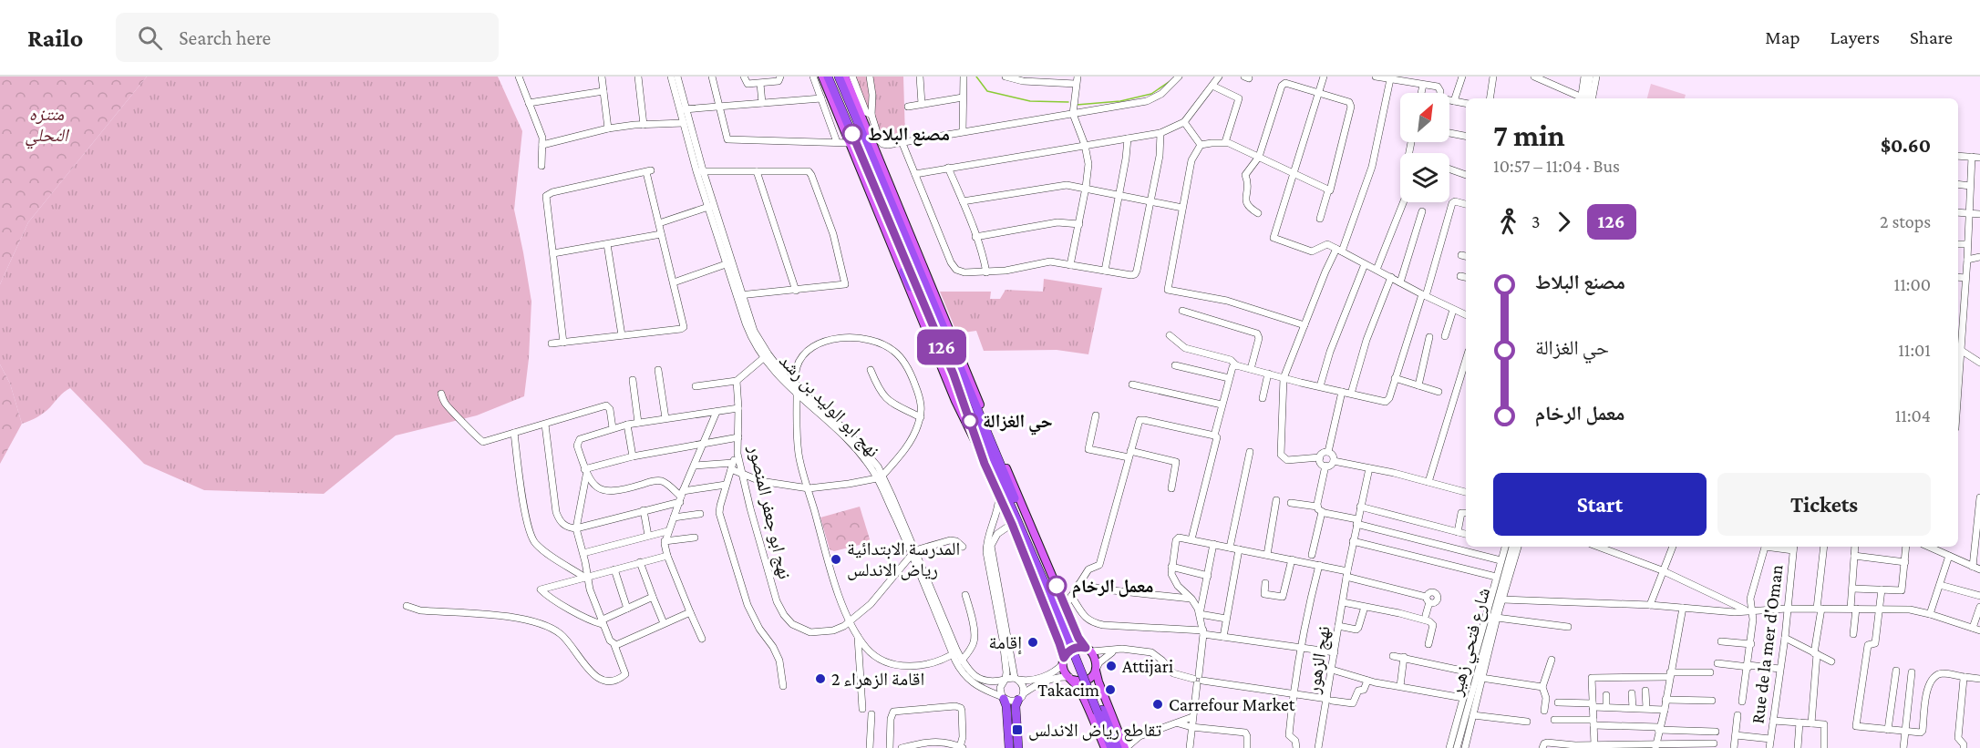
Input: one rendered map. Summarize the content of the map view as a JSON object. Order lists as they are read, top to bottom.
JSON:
{
  "streets": {
    "street": [
      "نهج ابو الوليد بن رشد",
      "نهج ابو جعفر المنصور",
      "شارع فتحي زهير",
      "Rue de la mer d'Oman",
      "نهج الزهور"
    ]
  },
  "crossings": [
    ["نهج ابو الوليد بن رشد", "نهج ابو جعفر المنصور"]
  ],
  "parks": ["منتزه النحلي"],
  "places": {
    "other": [
      "مصنع البلاط",
      "حي الغزالة",
      "المدرسة الابتدائية رياض الاندلس",
      "معمل الرخام",
      "إقامة",
      "Attijari",
      "اقامة الزهراء 2",
      "Takacim",
      "Carrefour Market"
    ],
    "transit": ["تقاطع رياض الاندلس"]
  },
  "lines": ["bus line 126"],
  "north": "top right",
  "page": {
    "header": "Railo",
    "search": "Search here",
    "nav": ["Map", "Layers", "Share"],
    "on_map": "126",
    "heading": ["7 min", "10:57 – 11:04 · Bus", "$0.60"],
    "legs": ["3", "126", "2 stops"],
    "list": [
      {
        "name": "مصنع البلاط",
        "value": "11:00"
      },
      {
        "name": "حي الغزالة",
        "value": "11:01"
      },
      {
        "name": "معمل الرخام",
        "value": "11:04"
      }
    ],
    "buttons": ["Start", "Tickets"]
  }
}
